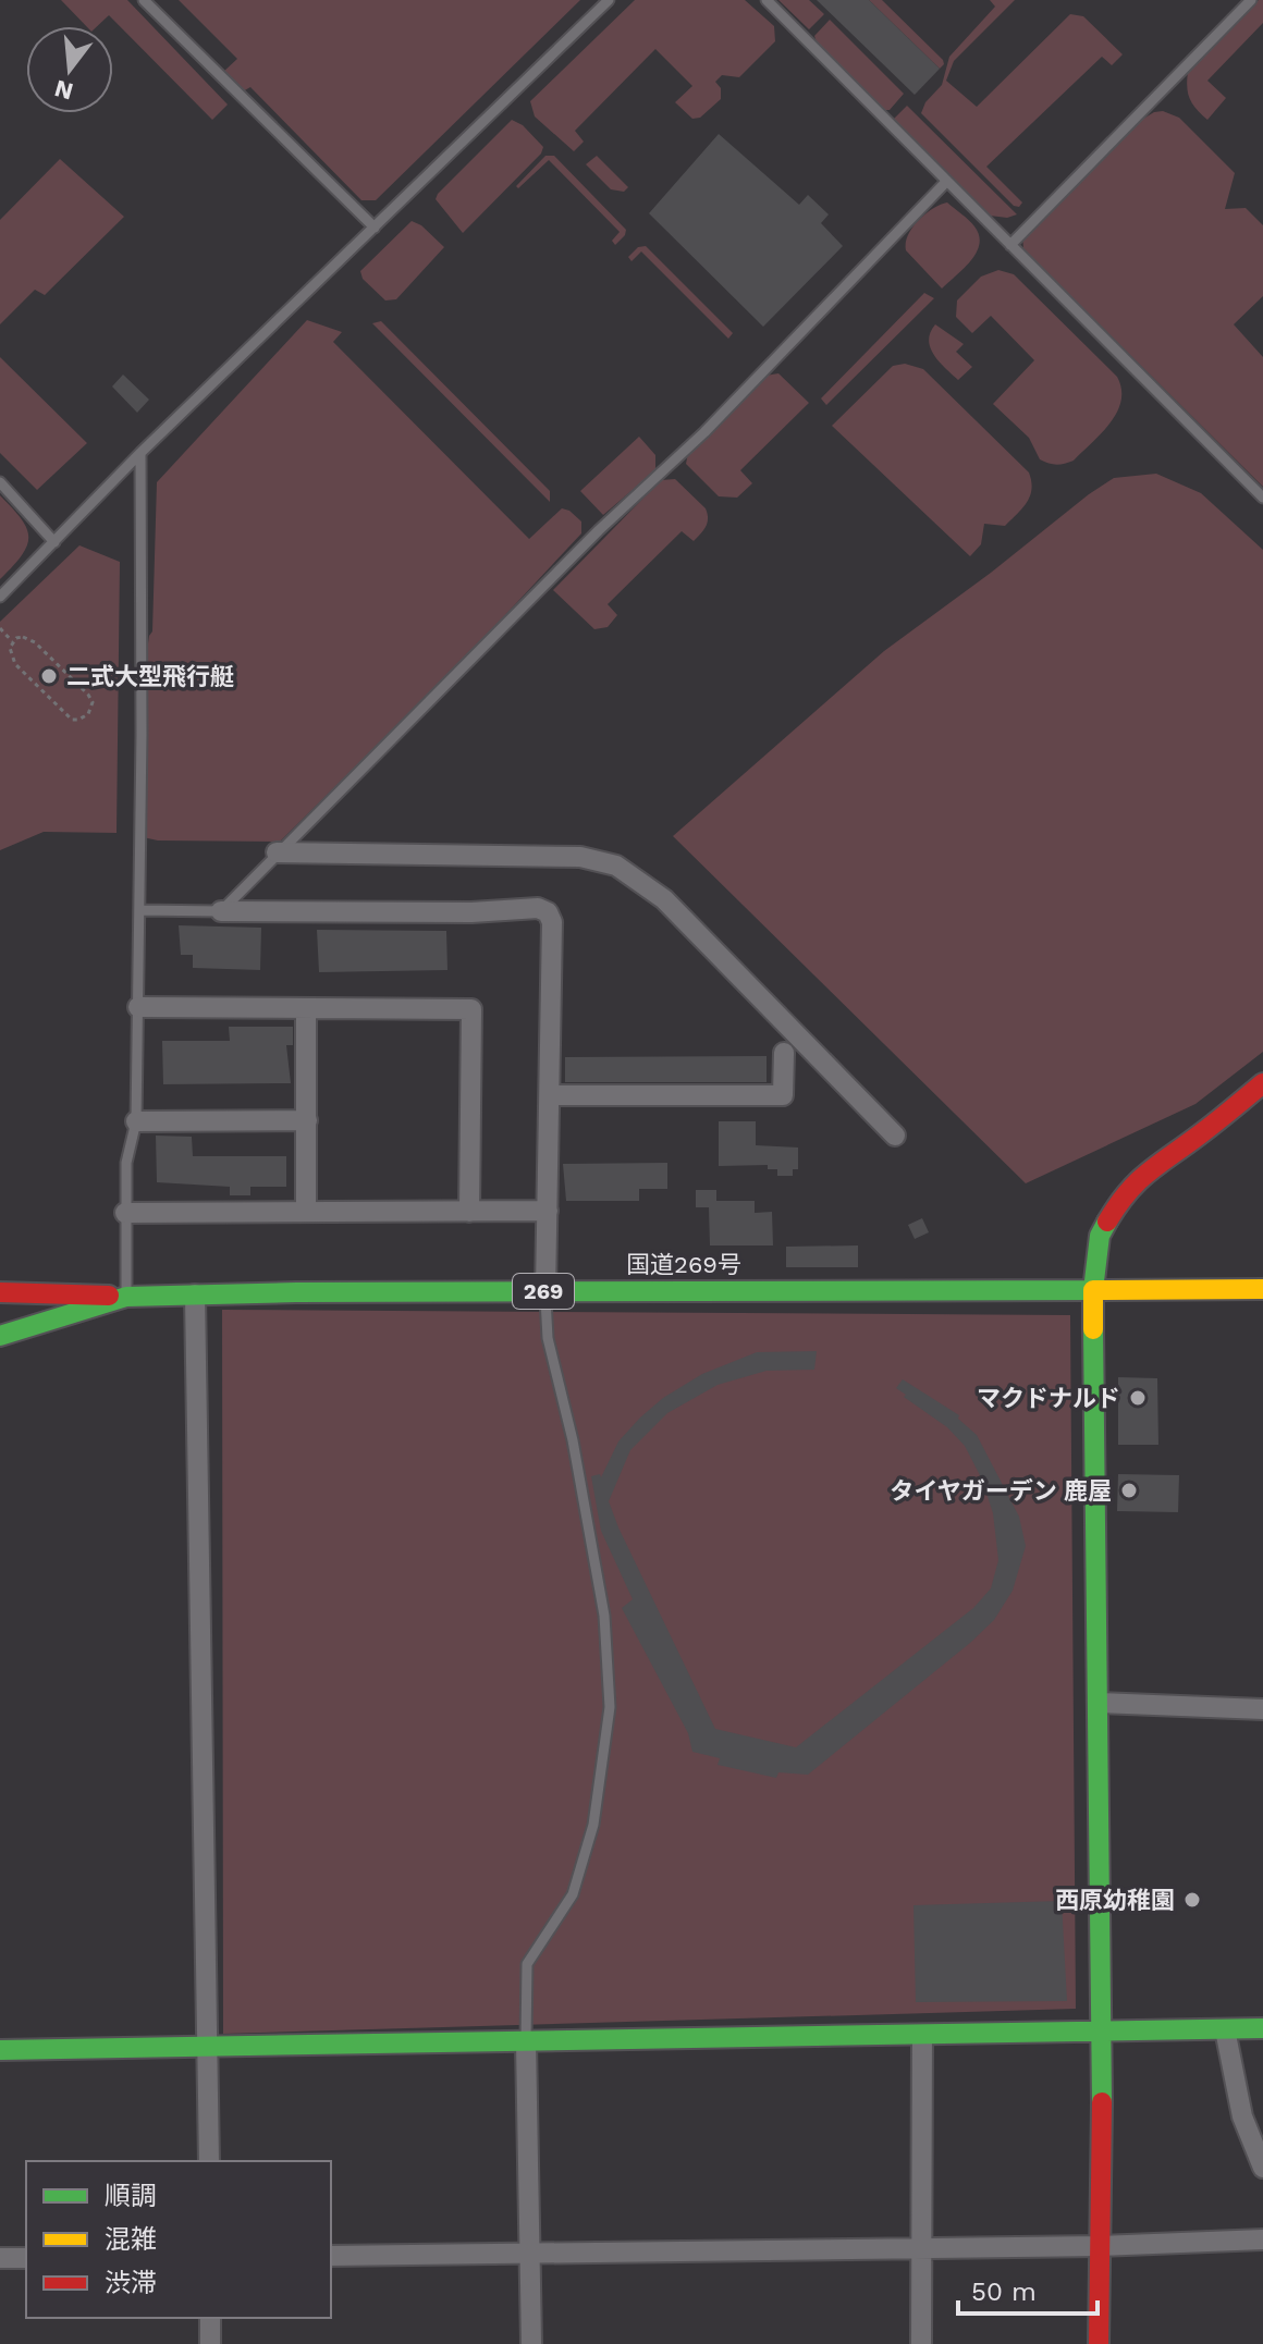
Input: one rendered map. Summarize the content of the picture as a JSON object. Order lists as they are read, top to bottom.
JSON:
{
  "streets": {
    "main road": ["国道269号", "269"]
  },
  "places": [
    "二式大型飛行艇",
    "マクドナルド",
    "タイヤガーデン 鹿屋",
    "西原幼稚園"
  ],
  "legend": ["順調", "混雑", "渋滞"],
  "scale_bar": "50 m",
  "north": "bottom"
}
